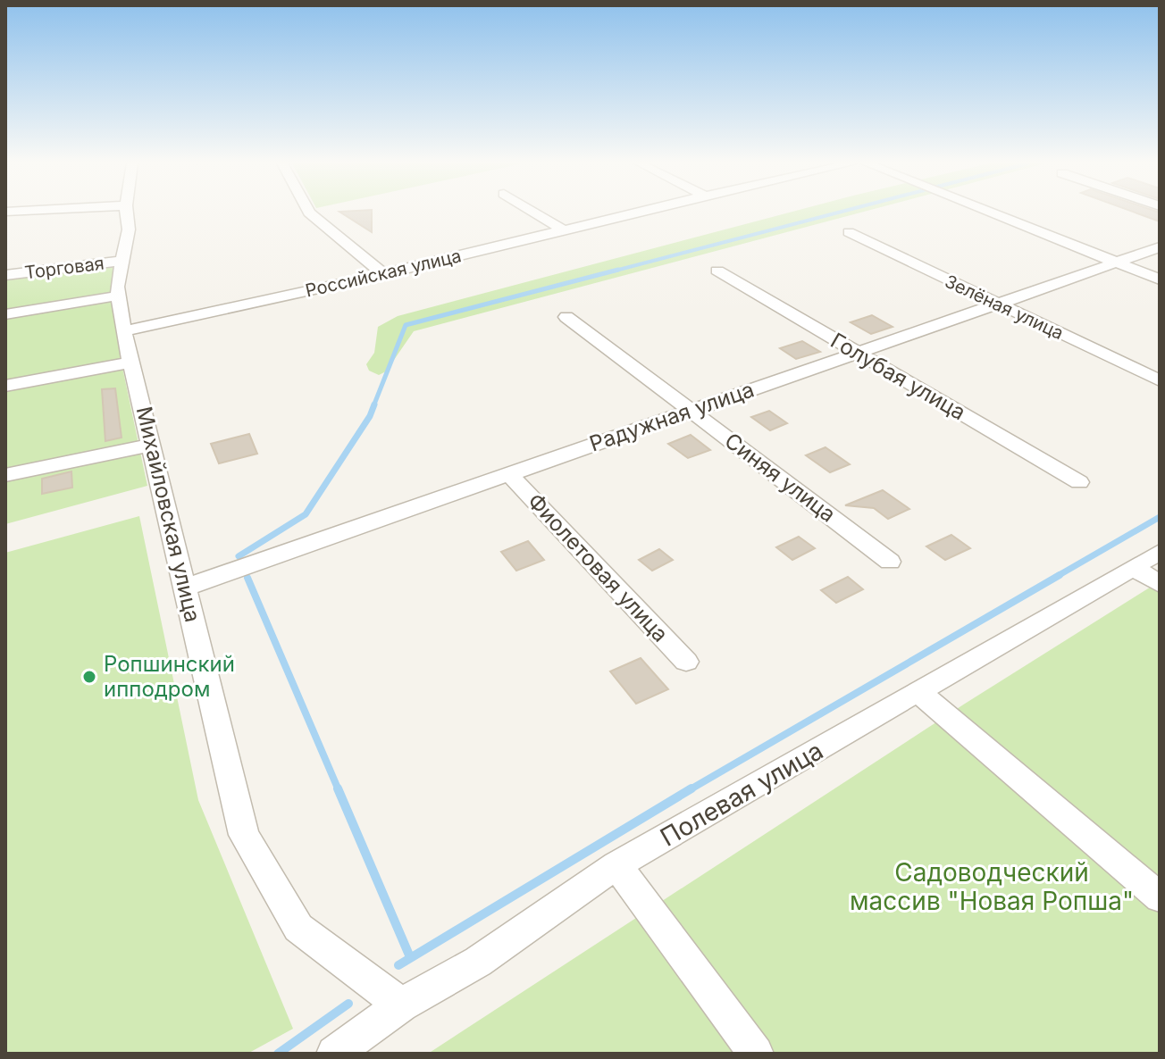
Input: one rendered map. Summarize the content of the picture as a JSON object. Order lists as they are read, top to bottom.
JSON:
{
  "streets": {
    "street": [
      "Торговая",
      "Российская улица",
      "Зелёная улица",
      "Голубая улица",
      "Радужная улица",
      "Синяя улица",
      "Михайловская улица",
      "Фиолетовая улица",
      "Полевая улица"
    ]
  },
  "crossings": [
    ["Торговая", "Михайловская улица"],
    ["Российская улица", "Михайловская улица"],
    ["Зелёная улица", "Радужная улица"],
    ["Голубая улица", "Радужная улица"],
    ["Радужная улица", "Синяя улица"],
    ["Радужная улица", "Михайловская улица"],
    ["Радужная улица", "Фиолетовая улица"],
    ["Михайловская улица", "Полевая улица"]
  ],
  "parks": ["Садоводческий массив \"Новая Ропша\""],
  "places": ["Ропшинский ипподром"]
}
